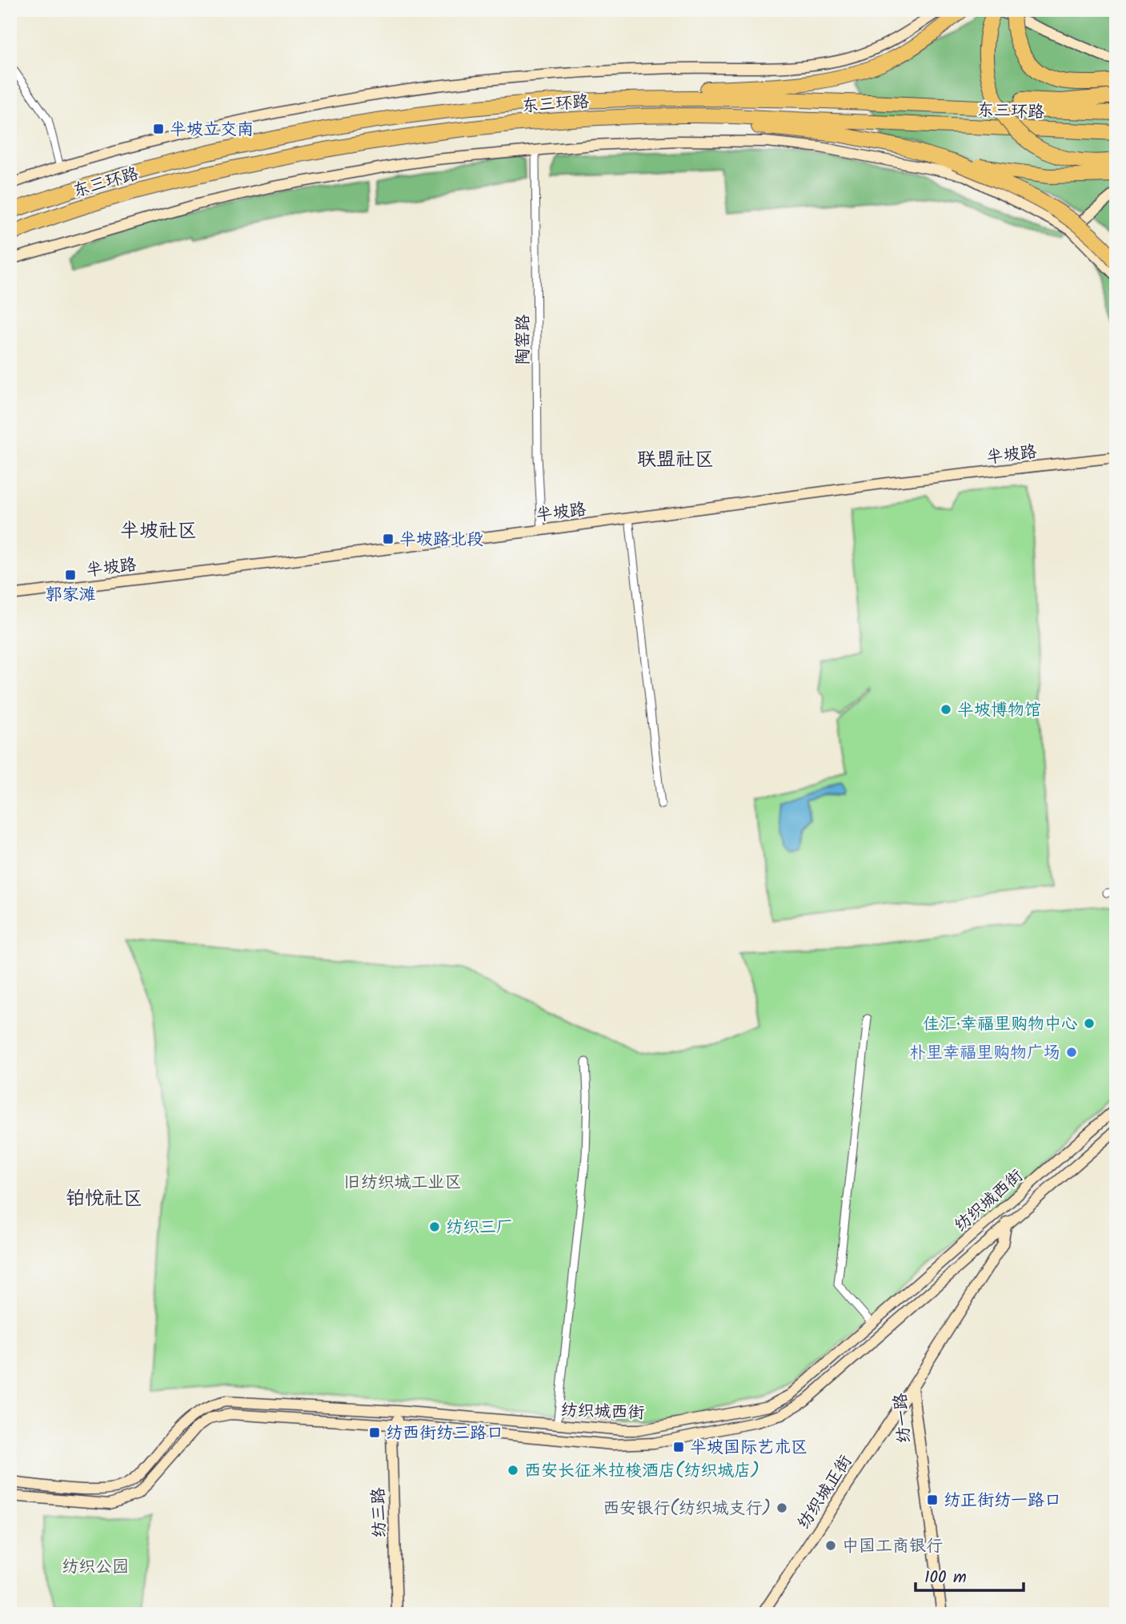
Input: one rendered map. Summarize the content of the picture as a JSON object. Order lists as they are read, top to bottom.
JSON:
{
  "streets": {
    "highway": ["东三环路"],
    "main road": [
      "半坡路",
      "纺织城西街",
      "纺一路",
      "纺织城正街",
      "纺三路"
    ],
    "street": ["陶窑路"]
  },
  "crossings": [
    ["陶窑路", "半坡路"],
    ["纺织城西街", "纺一路"],
    ["纺织城西街", "纺三路"],
    ["纺一路", "纺织城正街"]
  ],
  "districts": ["联盟社区", "半坡社区", "铂悦社区"],
  "parks": ["旧纺织城工业区", "纺织公园"],
  "places": {
    "transit": [
      "半坡立交南",
      "半坡路北段",
      "郭家滩",
      "纺西街纺三路口",
      "半坡国际艺术区",
      "纺正街纺一路口"
    ],
    "other": [
      "半坡博物馆",
      "佳汇·幸福里购物中心",
      "朴里幸福里购物广场",
      "纺织三厂",
      "西安长征米拉梭酒店(纺织城店)",
      "西安银行(纺织城支行)",
      "中国工商银行"
    ]
  },
  "scale_bar": "100 m"
}
